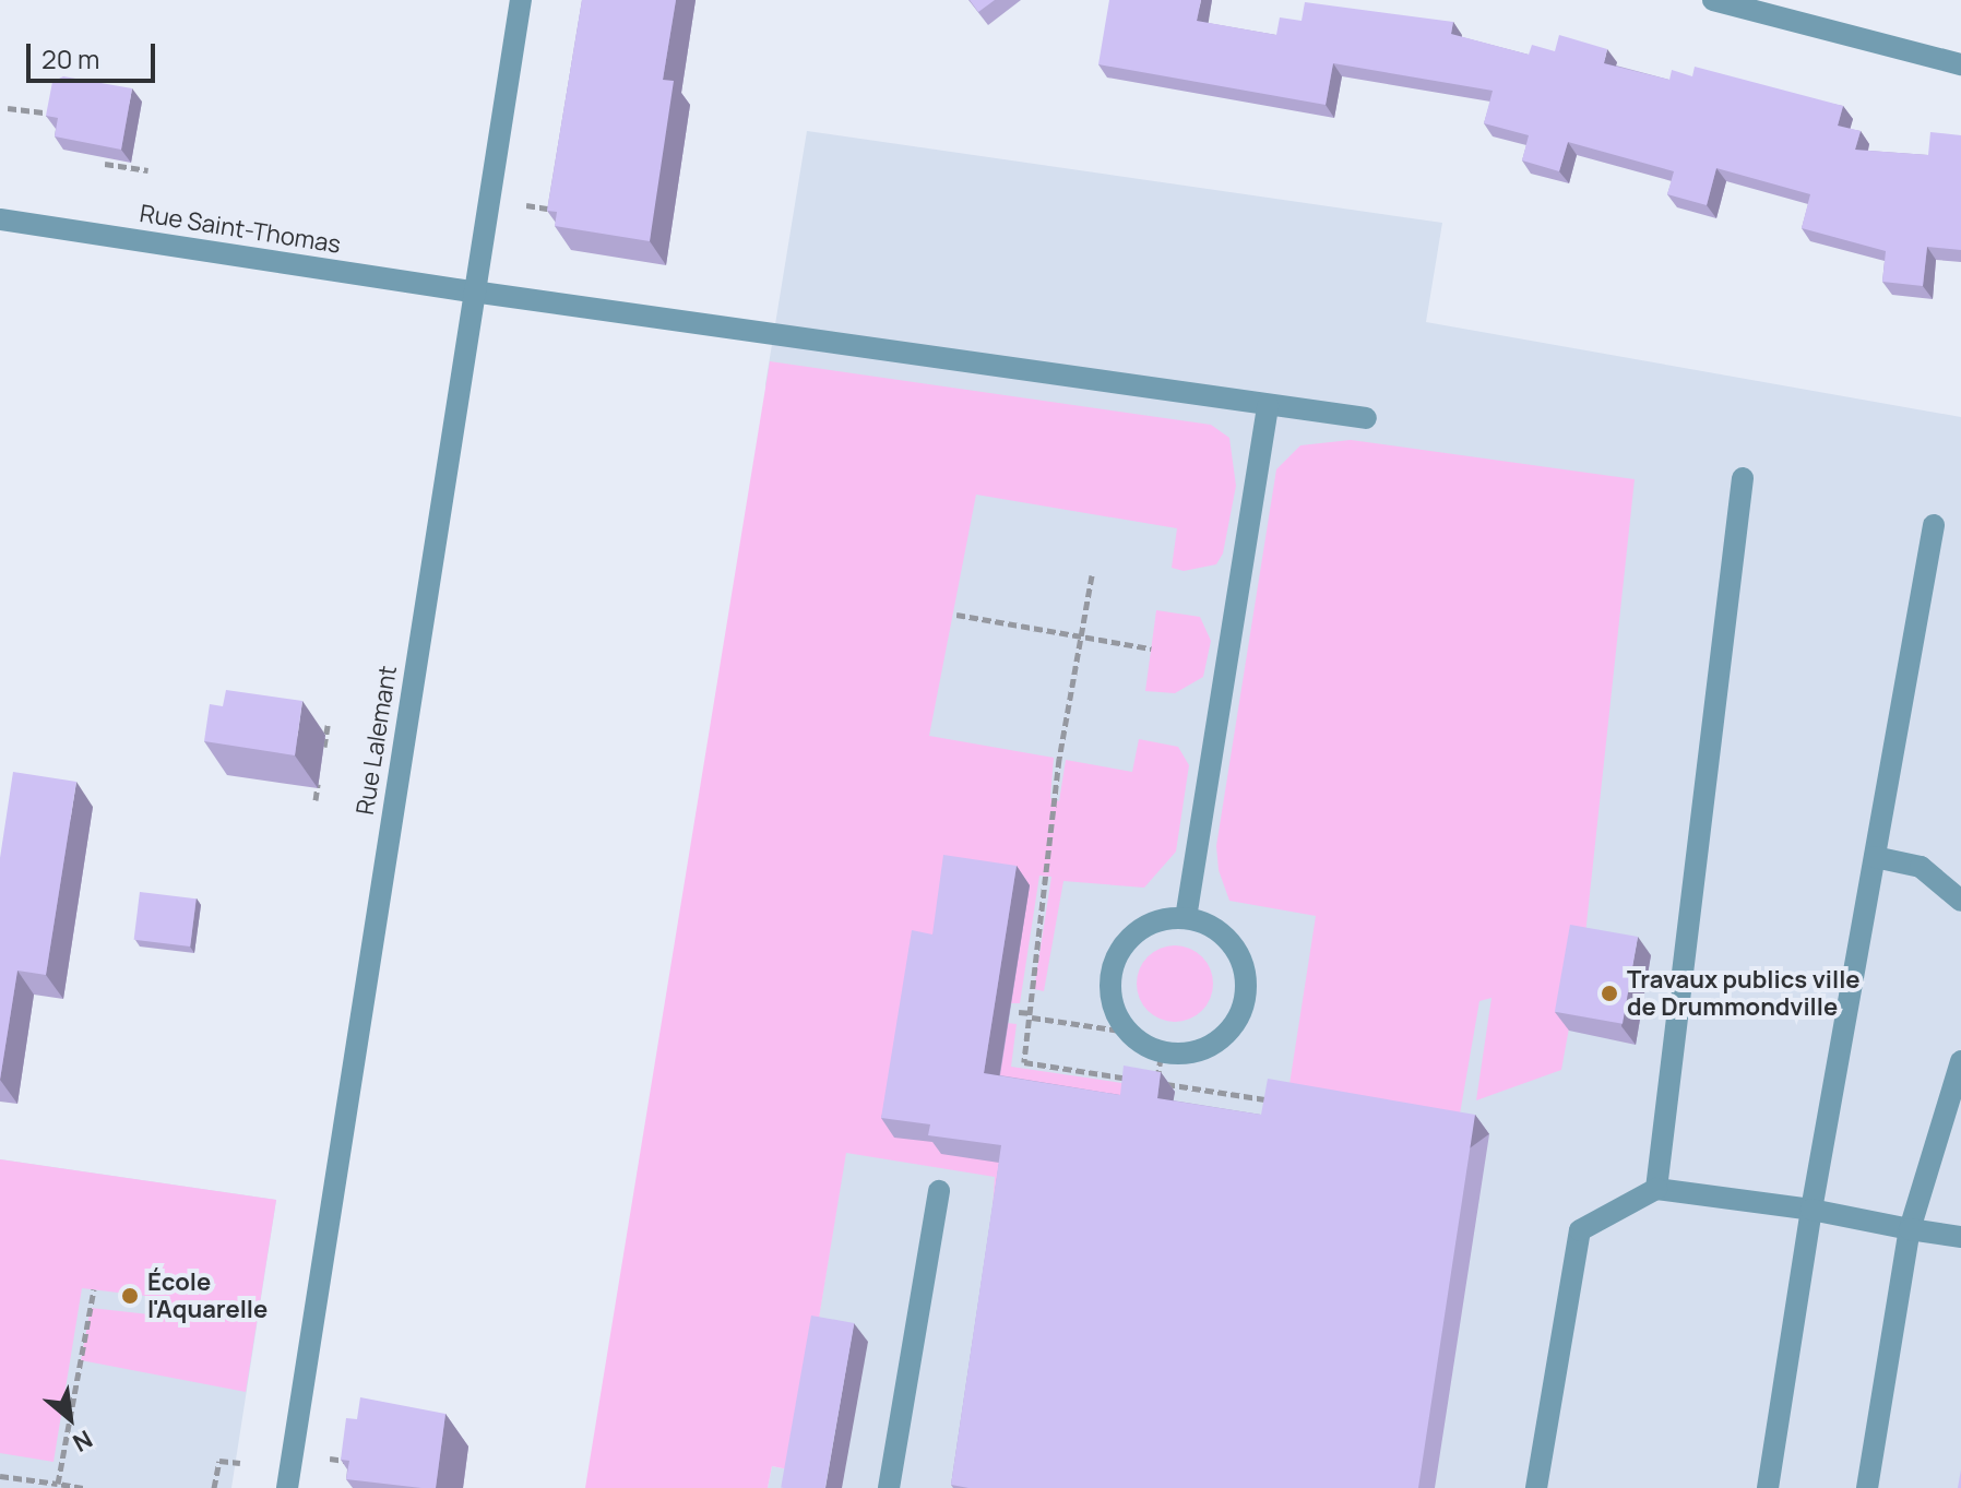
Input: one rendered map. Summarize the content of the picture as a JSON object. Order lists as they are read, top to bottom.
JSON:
{
  "streets": {
    "street": ["Rue Saint-Thomas", "Rue Lalemant"]
  },
  "crossings": [
    ["Rue Saint-Thomas", "Rue Lalemant"]
  ],
  "places": ["Travaux publics ville de Drummondville", "École l'Aquarelle"],
  "scale_bar": "20 m",
  "north": "bottom right"
}
